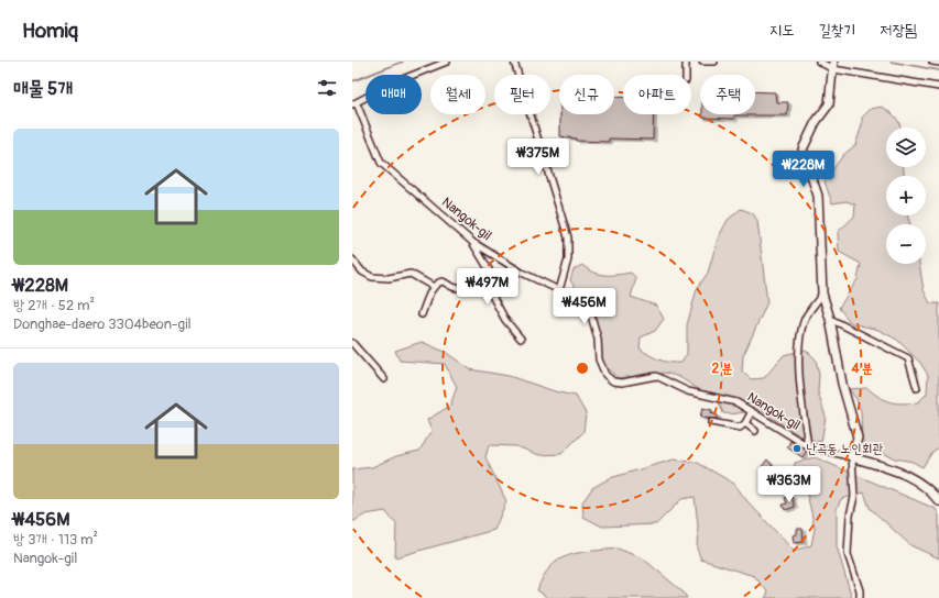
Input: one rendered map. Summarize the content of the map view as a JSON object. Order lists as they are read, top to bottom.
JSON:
{
  "streets": {
    "street": ["Nangok-gil"]
  },
  "places": ["난곡동 노인회관"],
  "page": {
    "header": "Homiq",
    "nav": ["지도", "길찾기", "저장됨"],
    "heading": "매물 5개",
    "chip": [
      "매매",
      "월세",
      "필터",
      "신규",
      "아파트",
      "주택"
    ],
    "list": [
      {
        "name": "₩228M",
        "note": "방 2개 · 52 m² · Donghae-daero 3304beon-gil"
      },
      {
        "name": "₩456M",
        "note": "방 3개 · 113 m² · Nangok-gil"
      }
    ],
    "map_buttons": ["+", "−"],
    "price": [
      "₩375M",
      "₩228M",
      "₩497M",
      "₩456M",
      "₩363M"
    ]
  },
  "rings": ["2 분", "4 분"]
}
